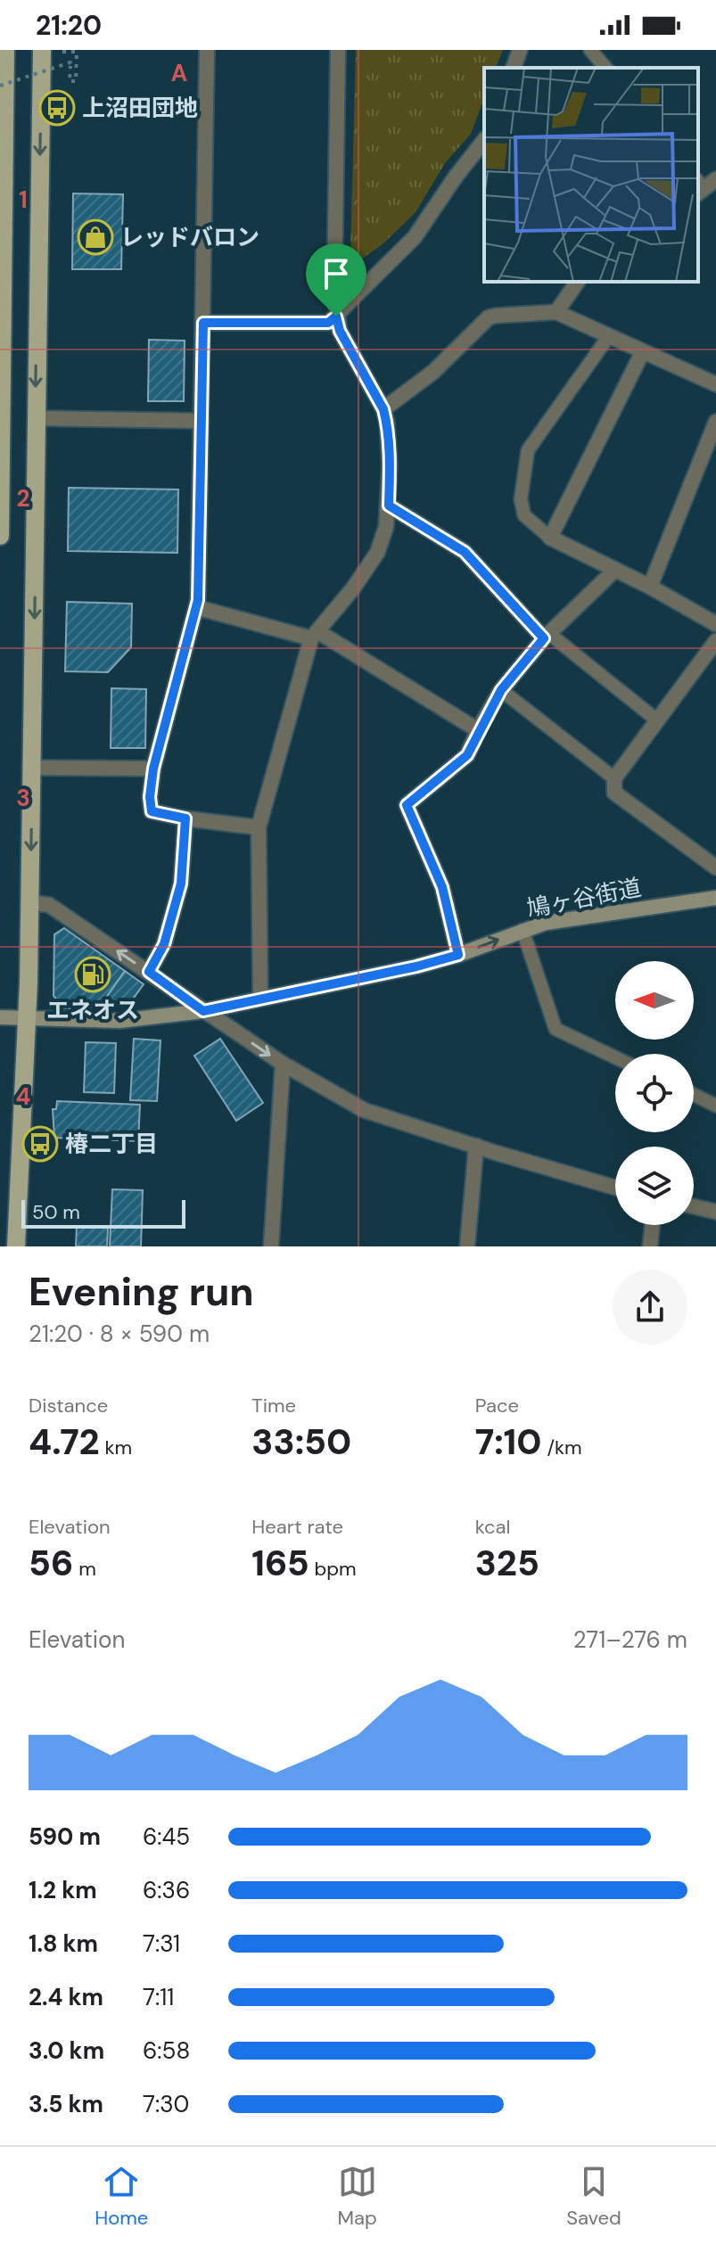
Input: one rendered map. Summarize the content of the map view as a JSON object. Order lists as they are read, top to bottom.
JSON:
{
  "streets": {
    "main road": ["鳩ヶ谷街道"]
  },
  "places": {
    "bus stop": ["上沼田団地", "椿二丁目"],
    "shop": ["レッドバロン"],
    "fuel station": ["エネオス"]
  },
  "scale_bar": "50 m",
  "north": "left",
  "page": {
    "status": "21:20",
    "scale": "50 m",
    "heading": ["Evening run", "21:20 · 8 × 590 m"],
    "stats": [
      ["Distance", "4.72 km"],
      ["Time", "33:50"],
      ["Pace", "7:10 /km"],
      ["Elevation", "56 m"],
      ["Heart rate", "165 bpm"],
      ["kcal", "325"]
    ],
    "chart": ["Elevation", "271–276 m"],
    "list": [
      {
        "name": "590 m",
        "note": "6:45"
      },
      {
        "name": "1.2 km",
        "note": "6:36"
      },
      {
        "name": "1.8 km",
        "note": "7:31"
      },
      {
        "name": "2.4 km",
        "note": "7:11"
      },
      {
        "name": "3.0 km",
        "note": "6:58"
      },
      {
        "name": "3.5 km",
        "note": "7:30"
      }
    ],
    "tabs": ["Home", "Map", "Saved"]
  },
  "grid": {
    "columns": ["A"],
    "rows": [
      "1",
      "2",
      "3",
      "4"
    ]
  }
}
